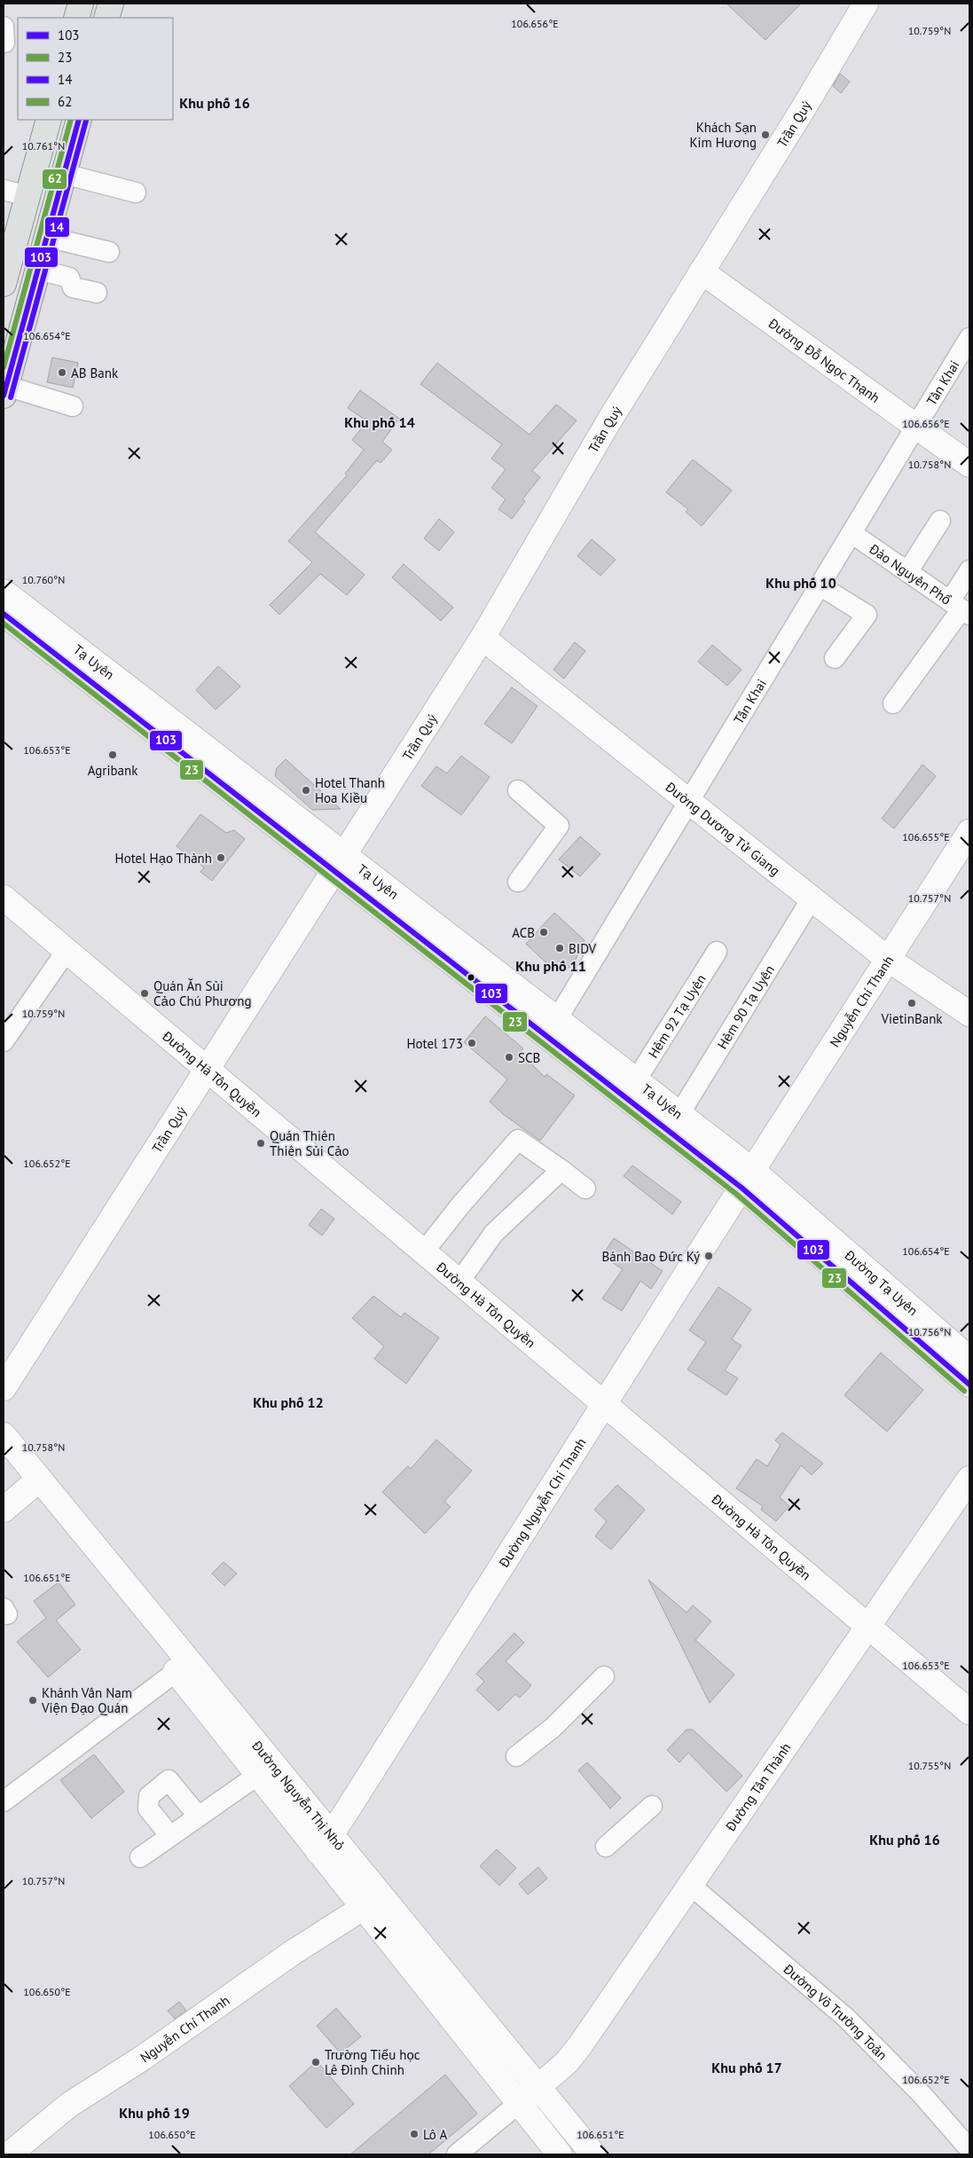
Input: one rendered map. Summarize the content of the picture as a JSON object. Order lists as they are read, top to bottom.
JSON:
{
  "streets": {
    "main road": [
      "Trần Quý",
      "Đường Đỗ Ngọc Thạnh",
      "Tạ Uyên",
      "Đường Dương Tử Giang",
      "Nguyễn Chí Thanh",
      "Đường Hà Tôn Quyền",
      "Đường Tạ Uyên",
      "Đường Nguyễn Chí Thanh",
      "Đường Tân Thành",
      "Đường Nguyễn Thị Nhỏ"
    ],
    "street": [
      "Tân Khai",
      "Đào Nguyên Phổ",
      "Hẻm 90 Tạ Uyên",
      "Hẻm 92 Tạ Uyên",
      "Đường Võ Trường Toản"
    ]
  },
  "crossings": [
    ["Trần Quý", "Đường Đỗ Ngọc Thạnh"],
    ["Trần Quý", "Tạ Uyên"],
    ["Trần Quý", "Đường Dương Tử Giang"],
    ["Trần Quý", "Đường Hà Tôn Quyền"],
    ["Đường Đỗ Ngọc Thạnh", "Tân Khai"],
    ["Tân Khai", "Đào Nguyên Phổ"],
    ["Tân Khai", "Tạ Uyên"],
    ["Tân Khai", "Đường Dương Tử Giang"],
    ["Tạ Uyên", "Nguyễn Chí Thanh"],
    ["Tạ Uyên", "Hẻm 90 Tạ Uyên"],
    ["Tạ Uyên", "Hẻm 92 Tạ Uyên"],
    ["Tạ Uyên", "Đường Tạ Uyên"],
    ["Tạ Uyên", "Đường Nguyễn Chí Thanh"],
    ["Đường Dương Tử Giang", "Nguyễn Chí Thanh"],
    ["Đường Dương Tử Giang", "Hẻm 90 Tạ Uyên"],
    ["Nguyễn Chí Thanh", "Đường Tạ Uyên"],
    ["Nguyễn Chí Thanh", "Đường Nguyễn Chí Thanh"],
    ["Đường Hà Tôn Quyền", "Đường Nguyễn Chí Thanh"],
    ["Đường Hà Tôn Quyền", "Đường Tân Thành"],
    ["Đường Tạ Uyên", "Đường Nguyễn Chí Thanh"],
    ["Đường Nguyễn Chí Thanh", "Đường Nguyễn Thị Nhỏ"],
    ["Đường Tân Thành", "Đường Võ Trường Toản"]
  ],
  "districts": [
    "Khu phố 16",
    "Khu phố 14",
    "Khu phố 10",
    "Khu phố 11",
    "Khu phố 12",
    "Khu phố 16",
    "Khu phố 17",
    "Khu phố 19"
  ],
  "places": [
    "Khách Sạn Kim Hương",
    "AB Bank",
    "Agribank",
    "Hotel Thanh Hoa Kiều",
    "Hotel Hạo Thành",
    "ACB",
    "BIDV",
    "Quán Ăn Sủi Cảo Chú Phương",
    "VietinBank",
    "Hotel 173",
    "SCB",
    "Quán Thiên Thiên Sủi Cảo",
    "Bánh Bao Đức Ký",
    "Khánh Vân Nam Viện Đạo Quán",
    "Trường Tiểu học Lê Đình Chinh",
    "Lô A"
  ],
  "lines": [
    "transit line 103",
    "transit line 62",
    "transit line 14",
    "transit line 23"
  ],
  "legend": [
    "103",
    "23",
    "14",
    "62"
  ],
  "coordinates": [
    "106.656°E",
    "10.759°N",
    "10.761°N",
    "106.654°E",
    "10.758°N",
    "10.760°N",
    "106.653°E",
    "106.655°E",
    "10.757°N",
    "106.652°E",
    "10.756°N",
    "106.651°E",
    "10.755°N",
    "106.650°E"
  ]
}
